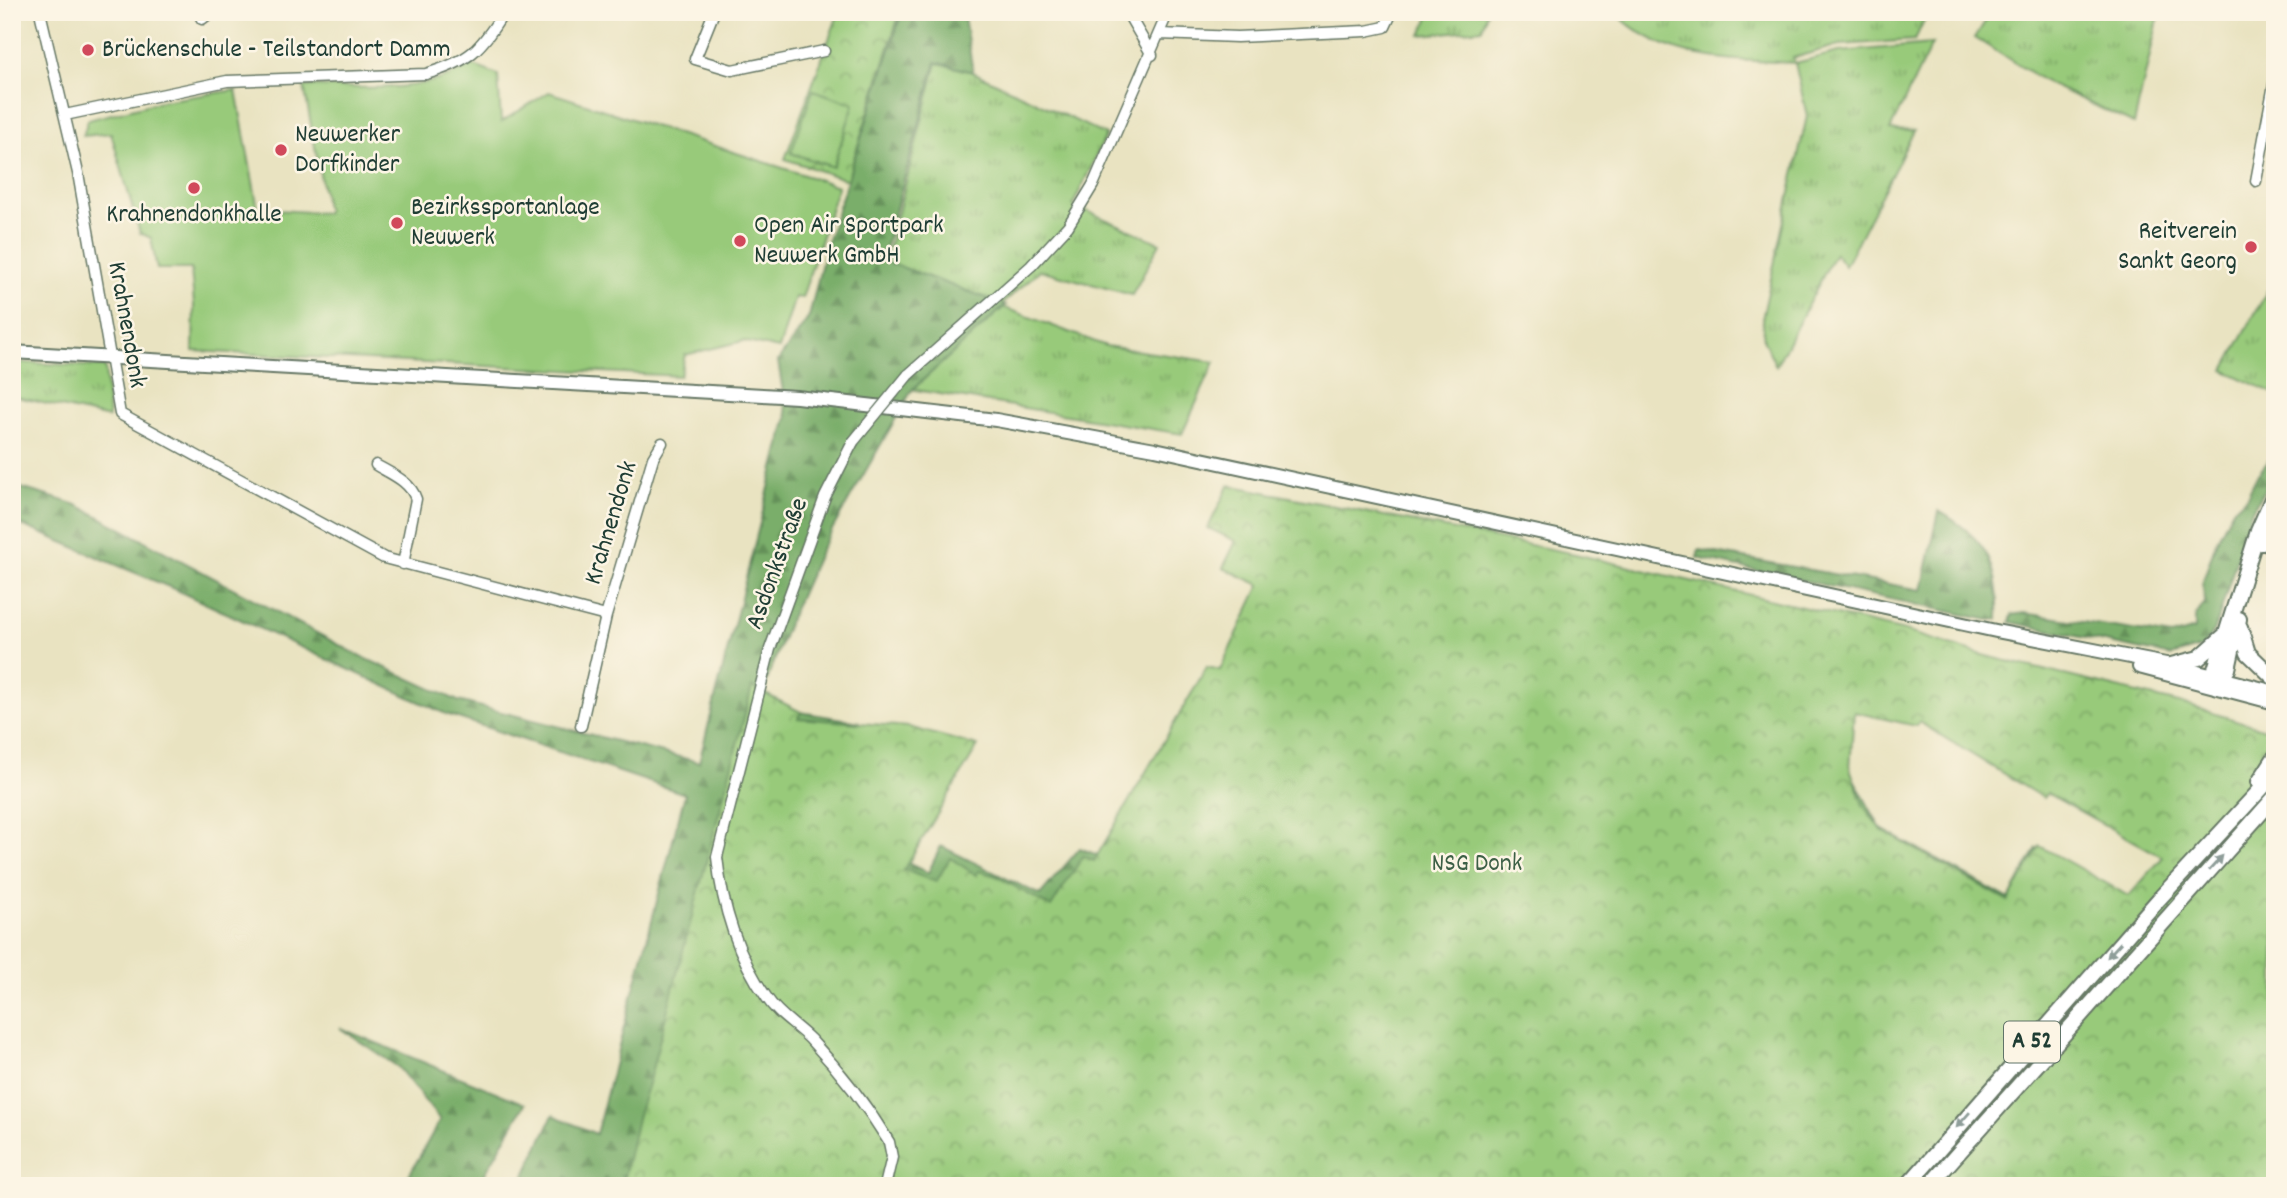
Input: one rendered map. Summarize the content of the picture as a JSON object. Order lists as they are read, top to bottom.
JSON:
{
  "streets": {
    "highway": ["A 52"],
    "street": ["Krahnendonk", "Asdonkstraße"]
  },
  "parks": ["NSG Donk"],
  "places": [
    "Brückenschule - Teilstandort Damm",
    "Neuwerker Dorfkinder",
    "Krahnendonkhalle",
    "Bezirkssportanlage Neuwerk",
    "Open Air Sportpark Neuwerk GmbH",
    "Reitverein Sankt Georg"
  ]
}
